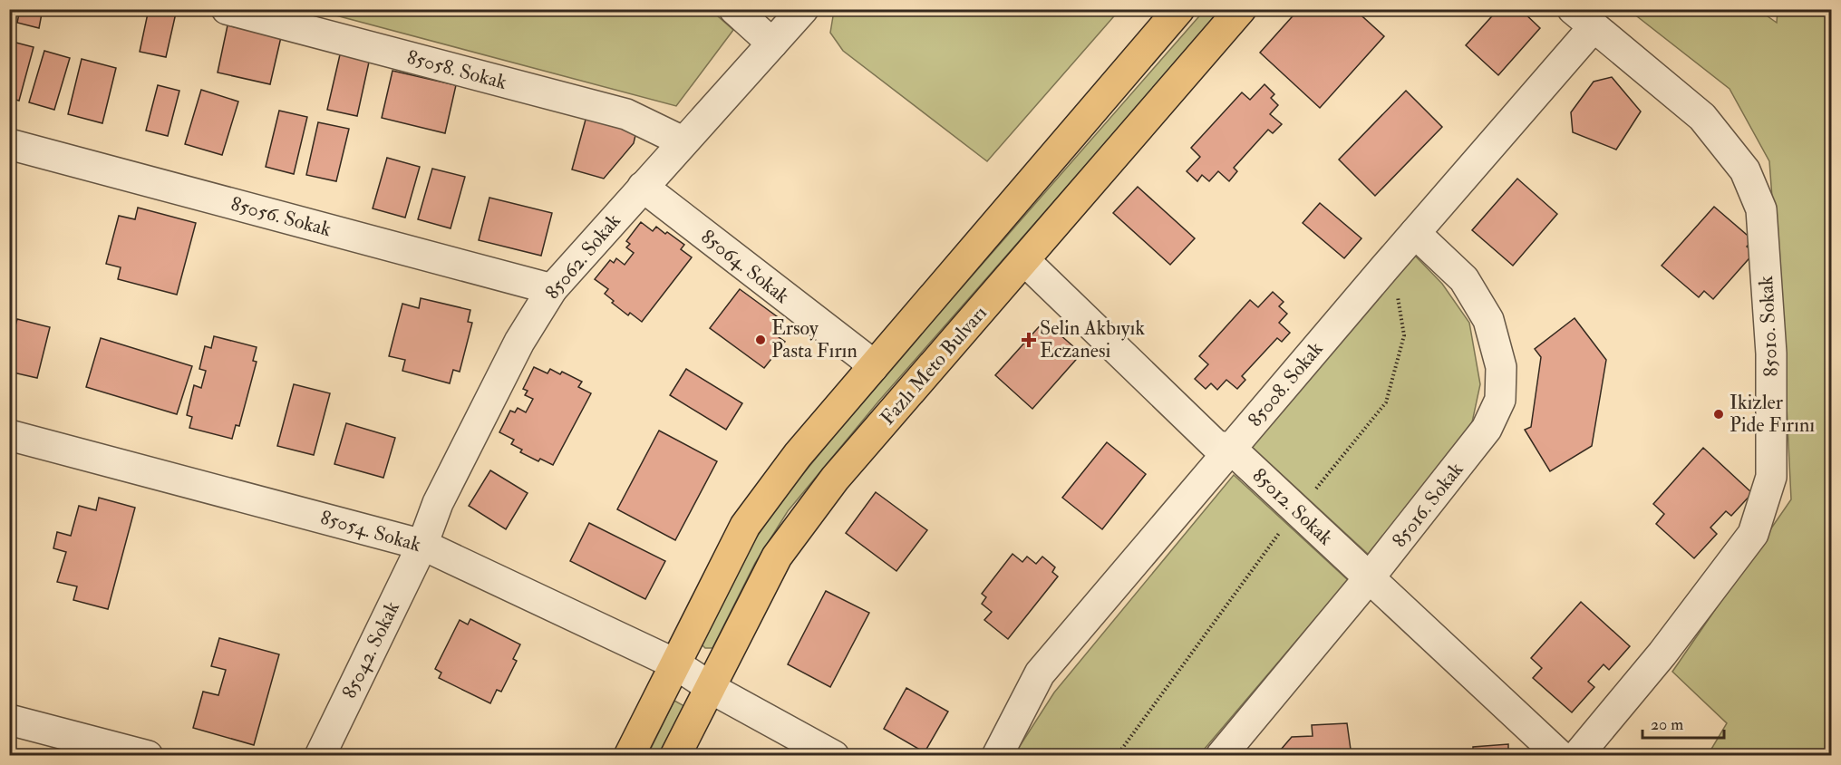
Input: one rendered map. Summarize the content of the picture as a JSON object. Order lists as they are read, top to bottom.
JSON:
{
  "streets": {
    "main road": ["Fazlı Meto Bulvarı"],
    "street": [
      "85058. Sokak",
      "85056. Sokak",
      "85062. Sokak",
      "85064. Sokak",
      "85010. Sokak",
      "85008. Sokak",
      "85016. Sokak",
      "85012. Sokak",
      "85054. Sokak",
      "85042. Sokak"
    ]
  },
  "crossings": [
    ["85058. Sokak", "85062. Sokak"],
    ["85056. Sokak", "85062. Sokak"],
    ["85062. Sokak", "85064. Sokak"],
    ["85062. Sokak", "85054. Sokak"],
    ["85062. Sokak", "85042. Sokak"],
    ["85010. Sokak", "85008. Sokak"],
    ["Fazlı Meto Bulvarı", "85012. Sokak"],
    ["Fazlı Meto Bulvarı", "85054. Sokak"],
    ["85008. Sokak", "85016. Sokak"],
    ["85008. Sokak", "85012. Sokak"],
    ["85016. Sokak", "85012. Sokak"],
    ["85054. Sokak", "85042. Sokak"]
  ],
  "places": {
    "other": ["Ersoy Pasta Fırın", "Ikizler Pide Fırını"],
    "health": ["Selin Akbıyık Eczanesi"]
  },
  "scale_bar": "20 m"
}
